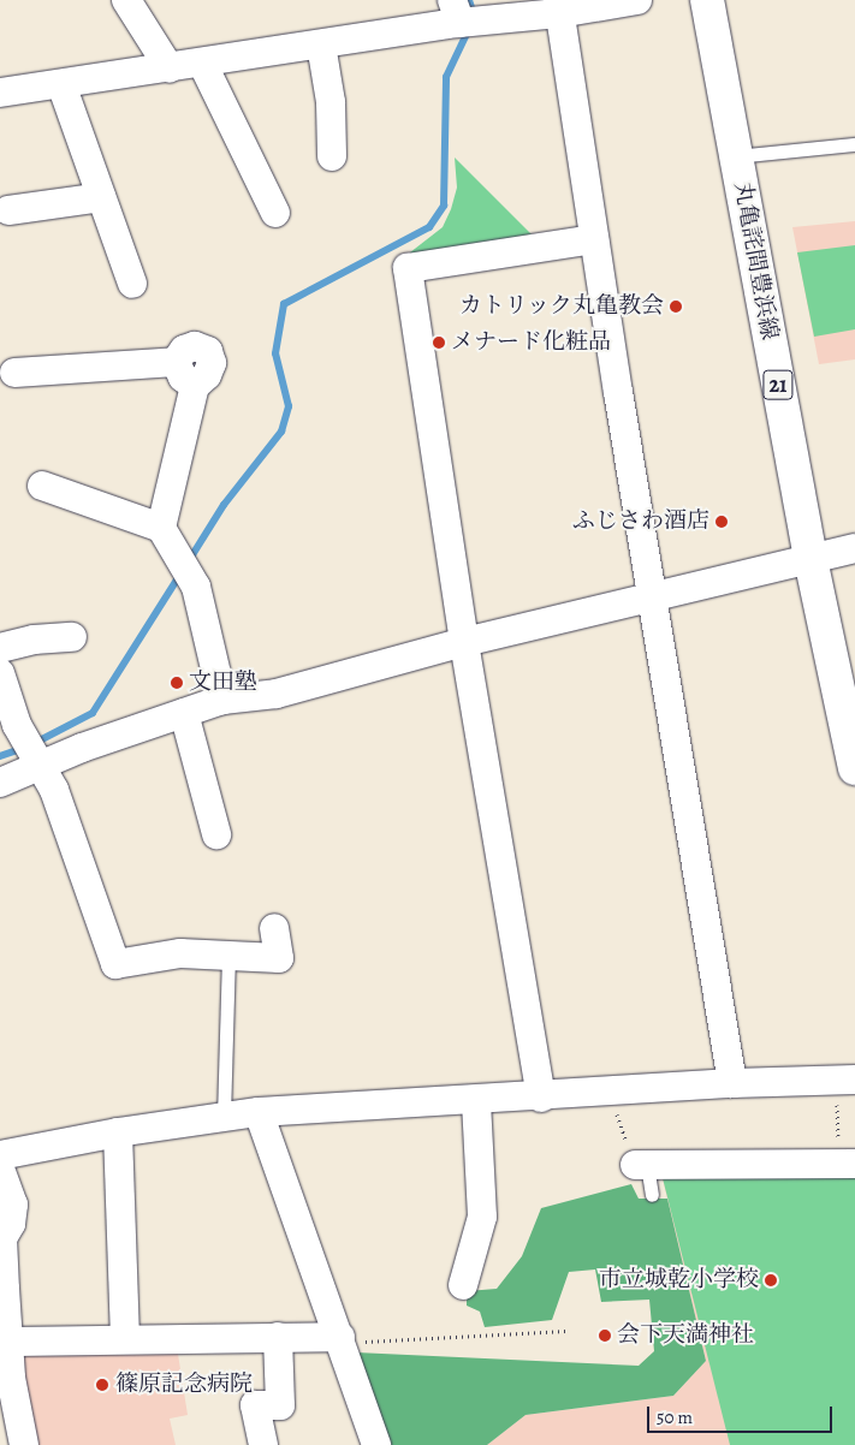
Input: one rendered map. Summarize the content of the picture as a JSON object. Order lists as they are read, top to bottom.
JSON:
{
  "streets": {
    "main road": ["丸亀詫間豊浜線", "21"]
  },
  "places": [
    "カトリック丸亀教会",
    "メナード化粧品",
    "ふじさわ酒店",
    "文田塾",
    "市立城乾小学校",
    "会下天満神社",
    "篠原記念病院"
  ],
  "scale_bar": "50 m"
}
